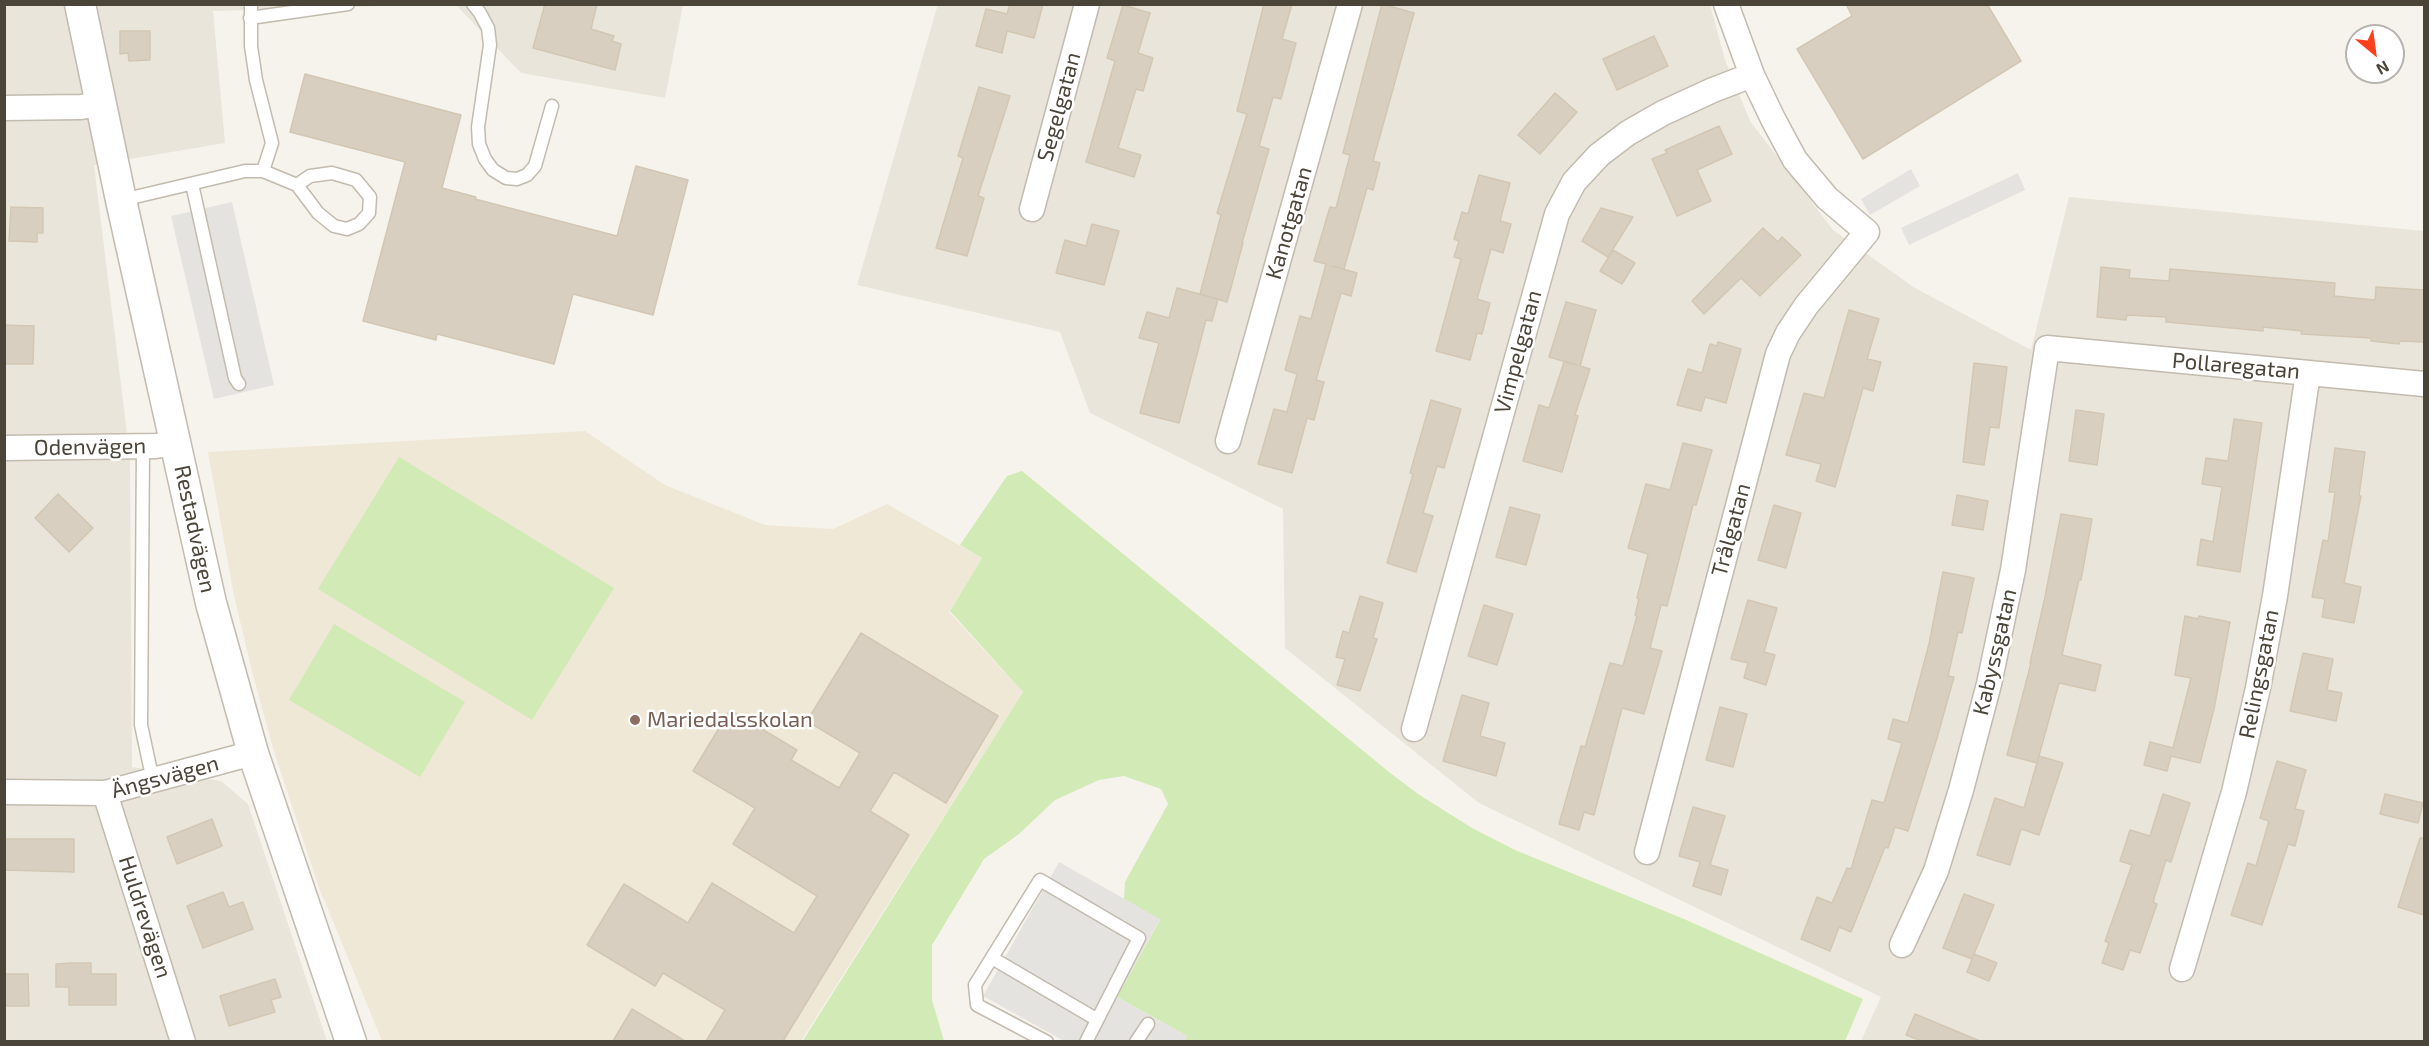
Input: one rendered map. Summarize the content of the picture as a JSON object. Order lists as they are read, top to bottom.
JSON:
{
  "streets": {
    "street": [
      "Segelgatan",
      "Kanotgatan",
      "Vimpelgatan",
      "Pollaregatan",
      "Odenvägen",
      "Restadvägen",
      "Trålgatan",
      "Kabyssgatan",
      "Relingsgatan",
      "Ängsvägen",
      "Huldrevägen"
    ]
  },
  "crossings": [
    ["Vimpelgatan", "Trålgatan"],
    ["Pollaregatan", "Kabyssgatan"],
    ["Pollaregatan", "Relingsgatan"],
    ["Odenvägen", "Restadvägen"],
    ["Restadvägen", "Ängsvägen"],
    ["Ängsvägen", "Huldrevägen"]
  ],
  "places": ["Mariedalsskolan"],
  "north": "bottom right"
}
